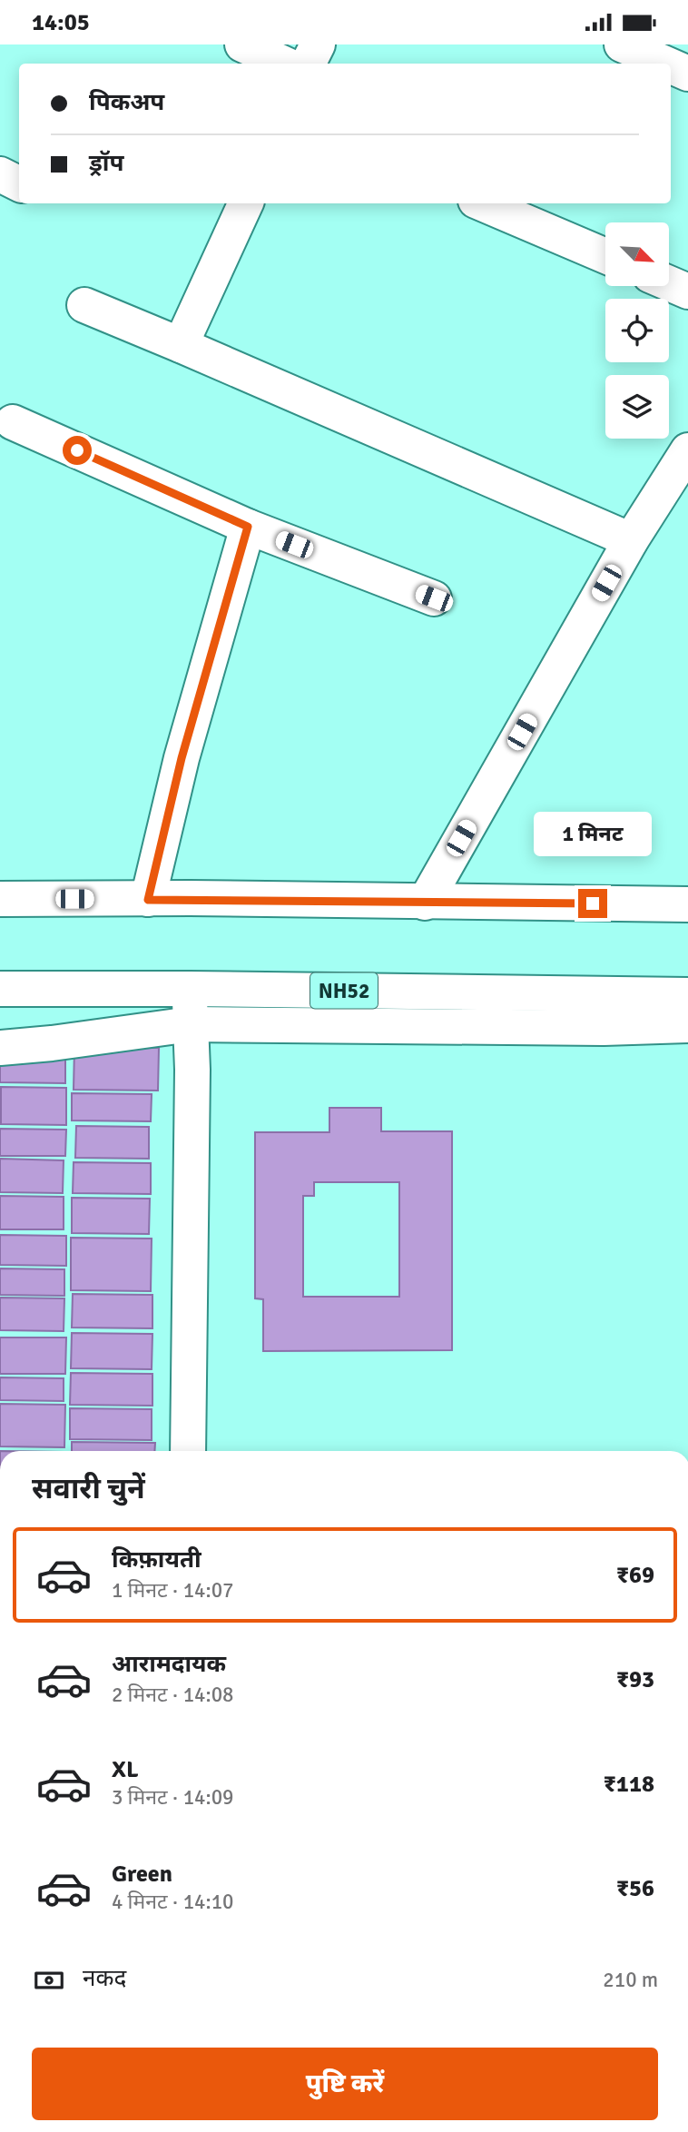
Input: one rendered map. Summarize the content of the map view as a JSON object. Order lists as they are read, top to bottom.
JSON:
{
  "streets": {
    "main road": ["NH52"]
  },
  "north": "bottom right",
  "page": {
    "status": "14:05",
    "banner": ["पिकअप", "ड्रॉप"],
    "bubble": "1 मिनट",
    "heading": "सवारी चुनें",
    "list": [
      {
        "name": "किफ़ायती",
        "note": "1 मिनट · 14:07",
        "value": "₹69"
      },
      {
        "name": "आरामदायक",
        "note": "2 मिनट · 14:08",
        "value": "₹93"
      },
      {
        "name": "XL",
        "note": "3 मिनट · 14:09",
        "value": "₹118"
      },
      {
        "name": "Green",
        "note": "4 मिनट · 14:10",
        "value": "₹56"
      }
    ],
    "pay": ["नकद", "210 m"],
    "buttons": "पुष्टि करें"
  }
}
